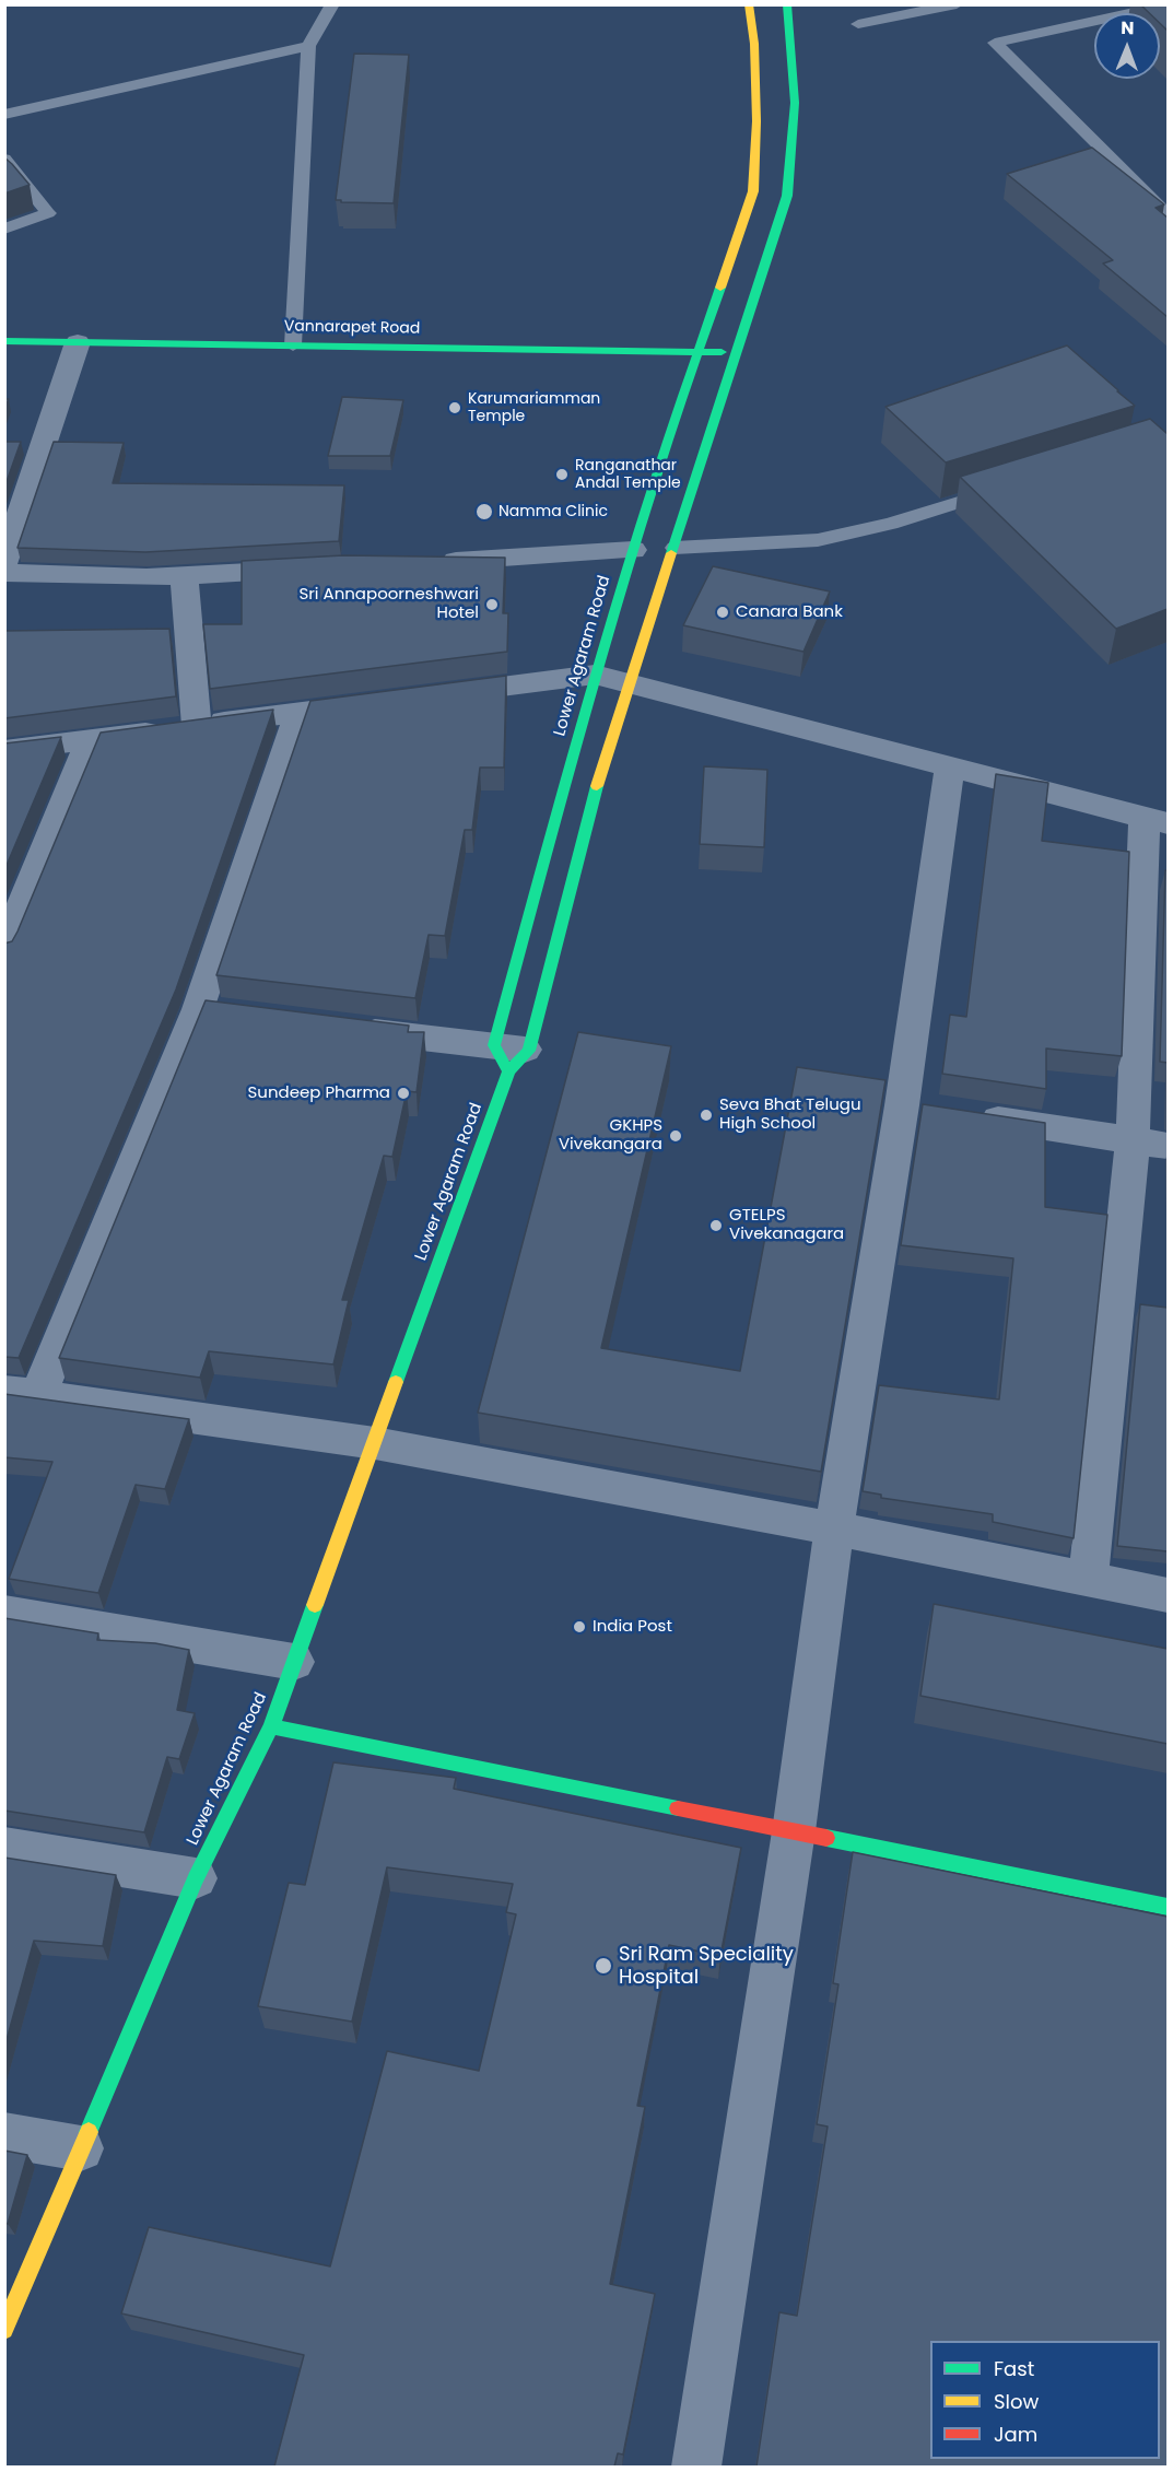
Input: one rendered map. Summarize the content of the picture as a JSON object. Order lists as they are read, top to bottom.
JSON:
{
  "streets": {
    "main road": ["Vannarapet Road", "Lower Agaram Road"]
  },
  "crossings": [
    ["Vannarapet Road", "Lower Agaram Road"]
  ],
  "places": [
    "Karumariamman Temple",
    "Ranganathar Andal Temple",
    "Namma Clinic",
    "Sri Annapoorneshwari Hotel",
    "Canara Bank",
    "Sundeep Pharma",
    "Seva Bhat Telugu High School",
    "GKHPS Vivekangara",
    "GTELPS Vivekanagara",
    "India Post",
    "Sri Ram Speciality Hospital"
  ],
  "legend": ["Fast", "Slow", "Jam"],
  "north": "top"
}
